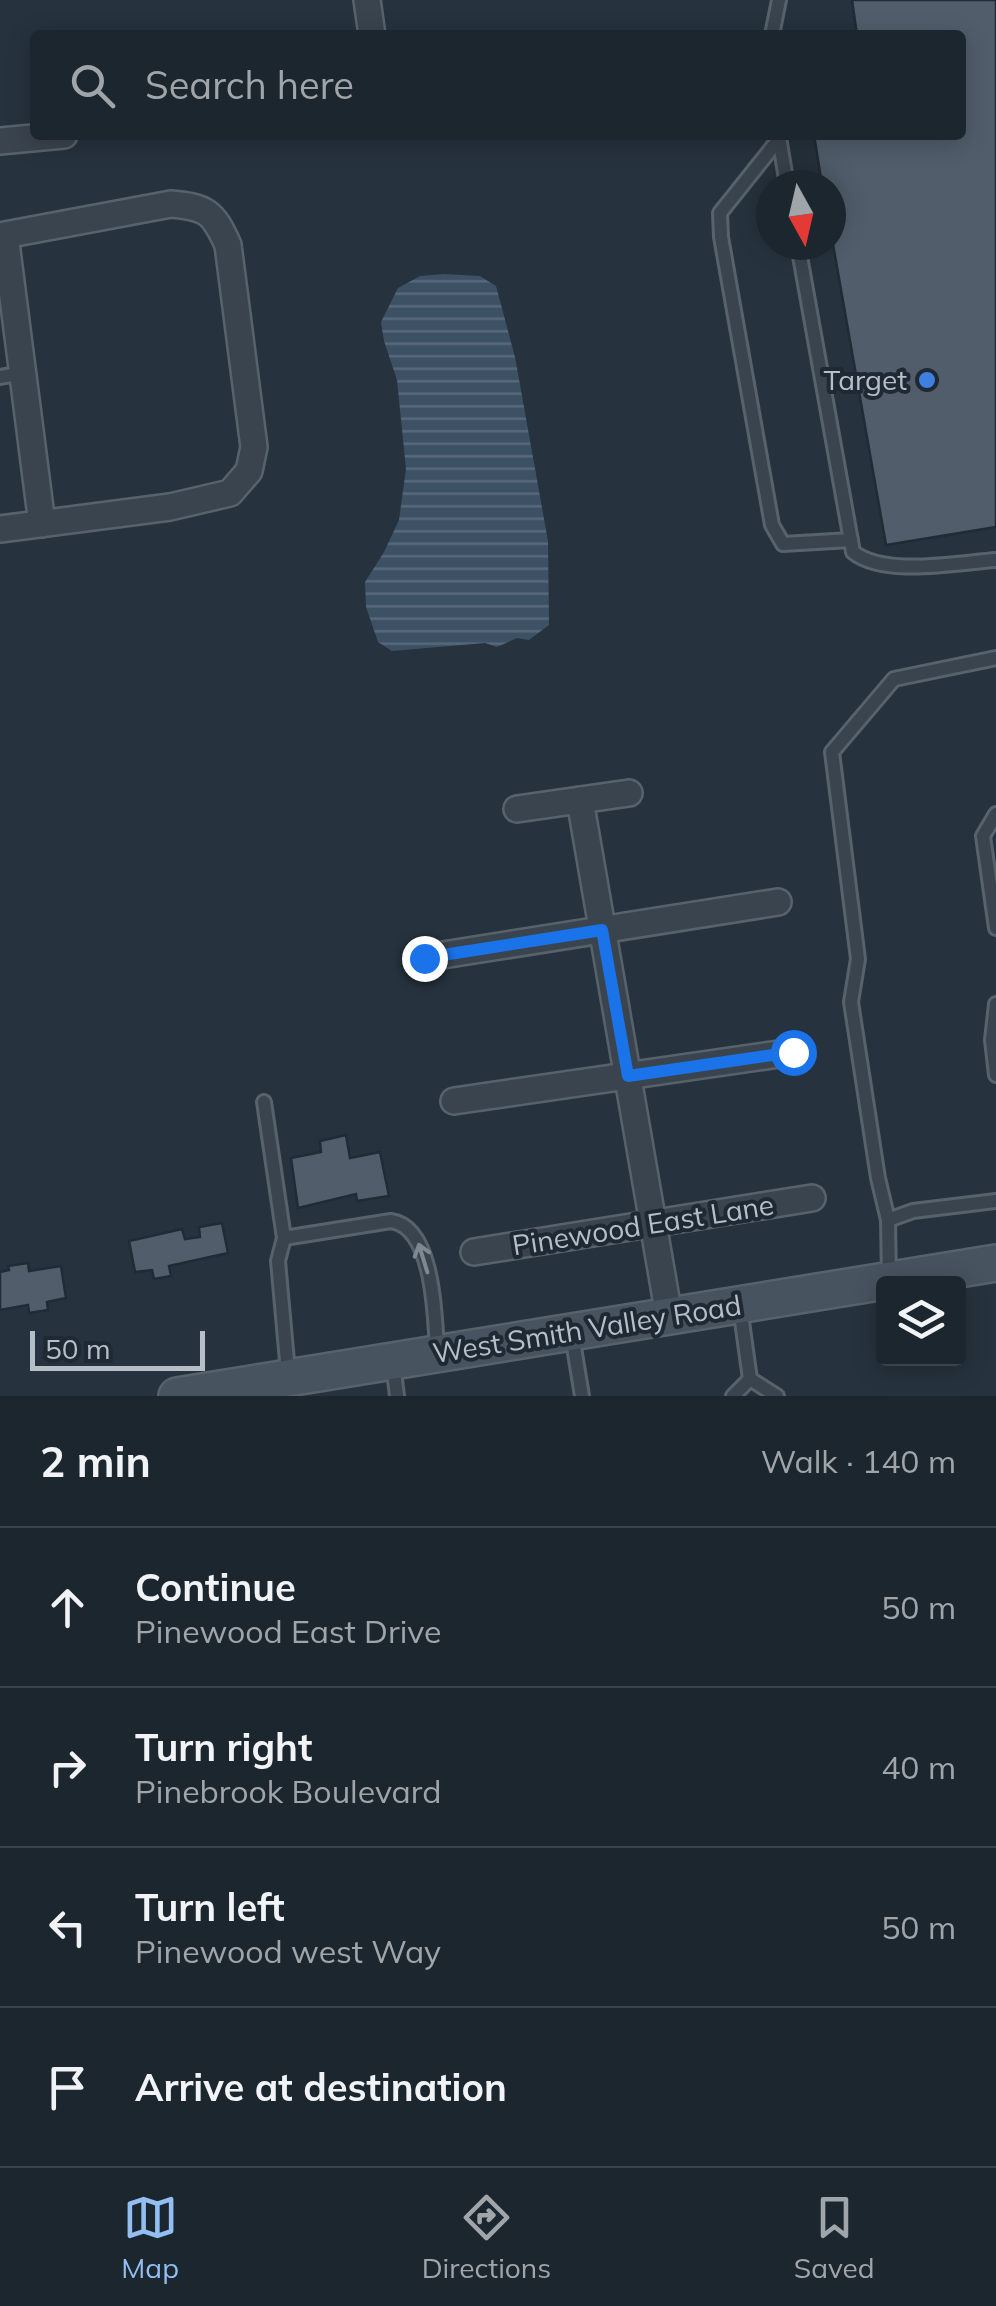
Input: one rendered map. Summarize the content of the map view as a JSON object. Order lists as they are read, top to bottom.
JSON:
{
  "streets": {
    "main road": ["West Smith Valley Road"],
    "street": ["Pinewood East Lane"]
  },
  "places": ["Target"],
  "scale_bar": "50 m",
  "north": "bottom",
  "page": {
    "search": "Search here",
    "scale": "50 m",
    "heading": ["2 min", "Walk · 140 m"],
    "list": [
      ["Continue", "Pinewood East Drive", "50 m"],
      ["Turn right", "Pinebrook Boulevard", "40 m"],
      ["Turn left", "Pinewood west Way", "50 m"],
      "Arrive at destination"
    ],
    "nav": ["Map", "Directions", "Saved"]
  }
}
